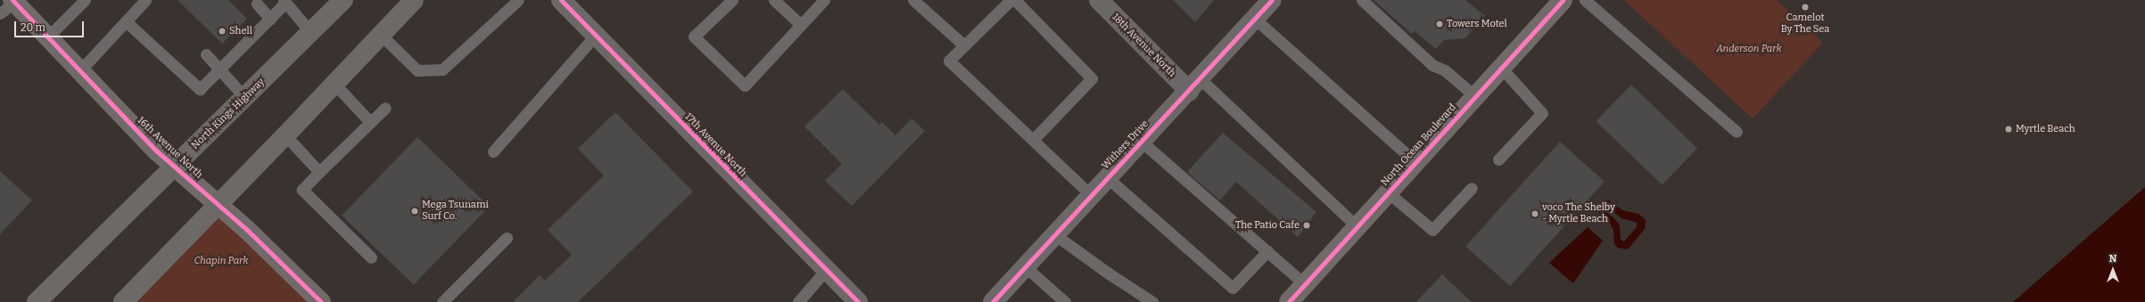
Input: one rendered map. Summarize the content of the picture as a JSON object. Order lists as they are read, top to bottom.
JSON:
{
  "streets": {
    "main road": ["North Kings Highway"],
    "street": [
      "18th Avenue North",
      "17th Avenue North",
      "Withers Drive",
      "North Ocean Boulevard",
      "16th Avenue North"
    ]
  },
  "crossings": [
    ["18th Avenue North", "Withers Drive"],
    ["North Kings Highway", "16th Avenue North"]
  ],
  "parks": ["Anderson Park", "Chapin Park"],
  "places": [
    "Camelot By The Sea",
    "Towers Motel",
    "Shell",
    "Myrtle Beach",
    "Mega Tsunami Surf Co.",
    "voco The Shelby - Myrtle Beach",
    "The Patio Cafe"
  ],
  "scale_bar": "20 m",
  "north": "top"
}
